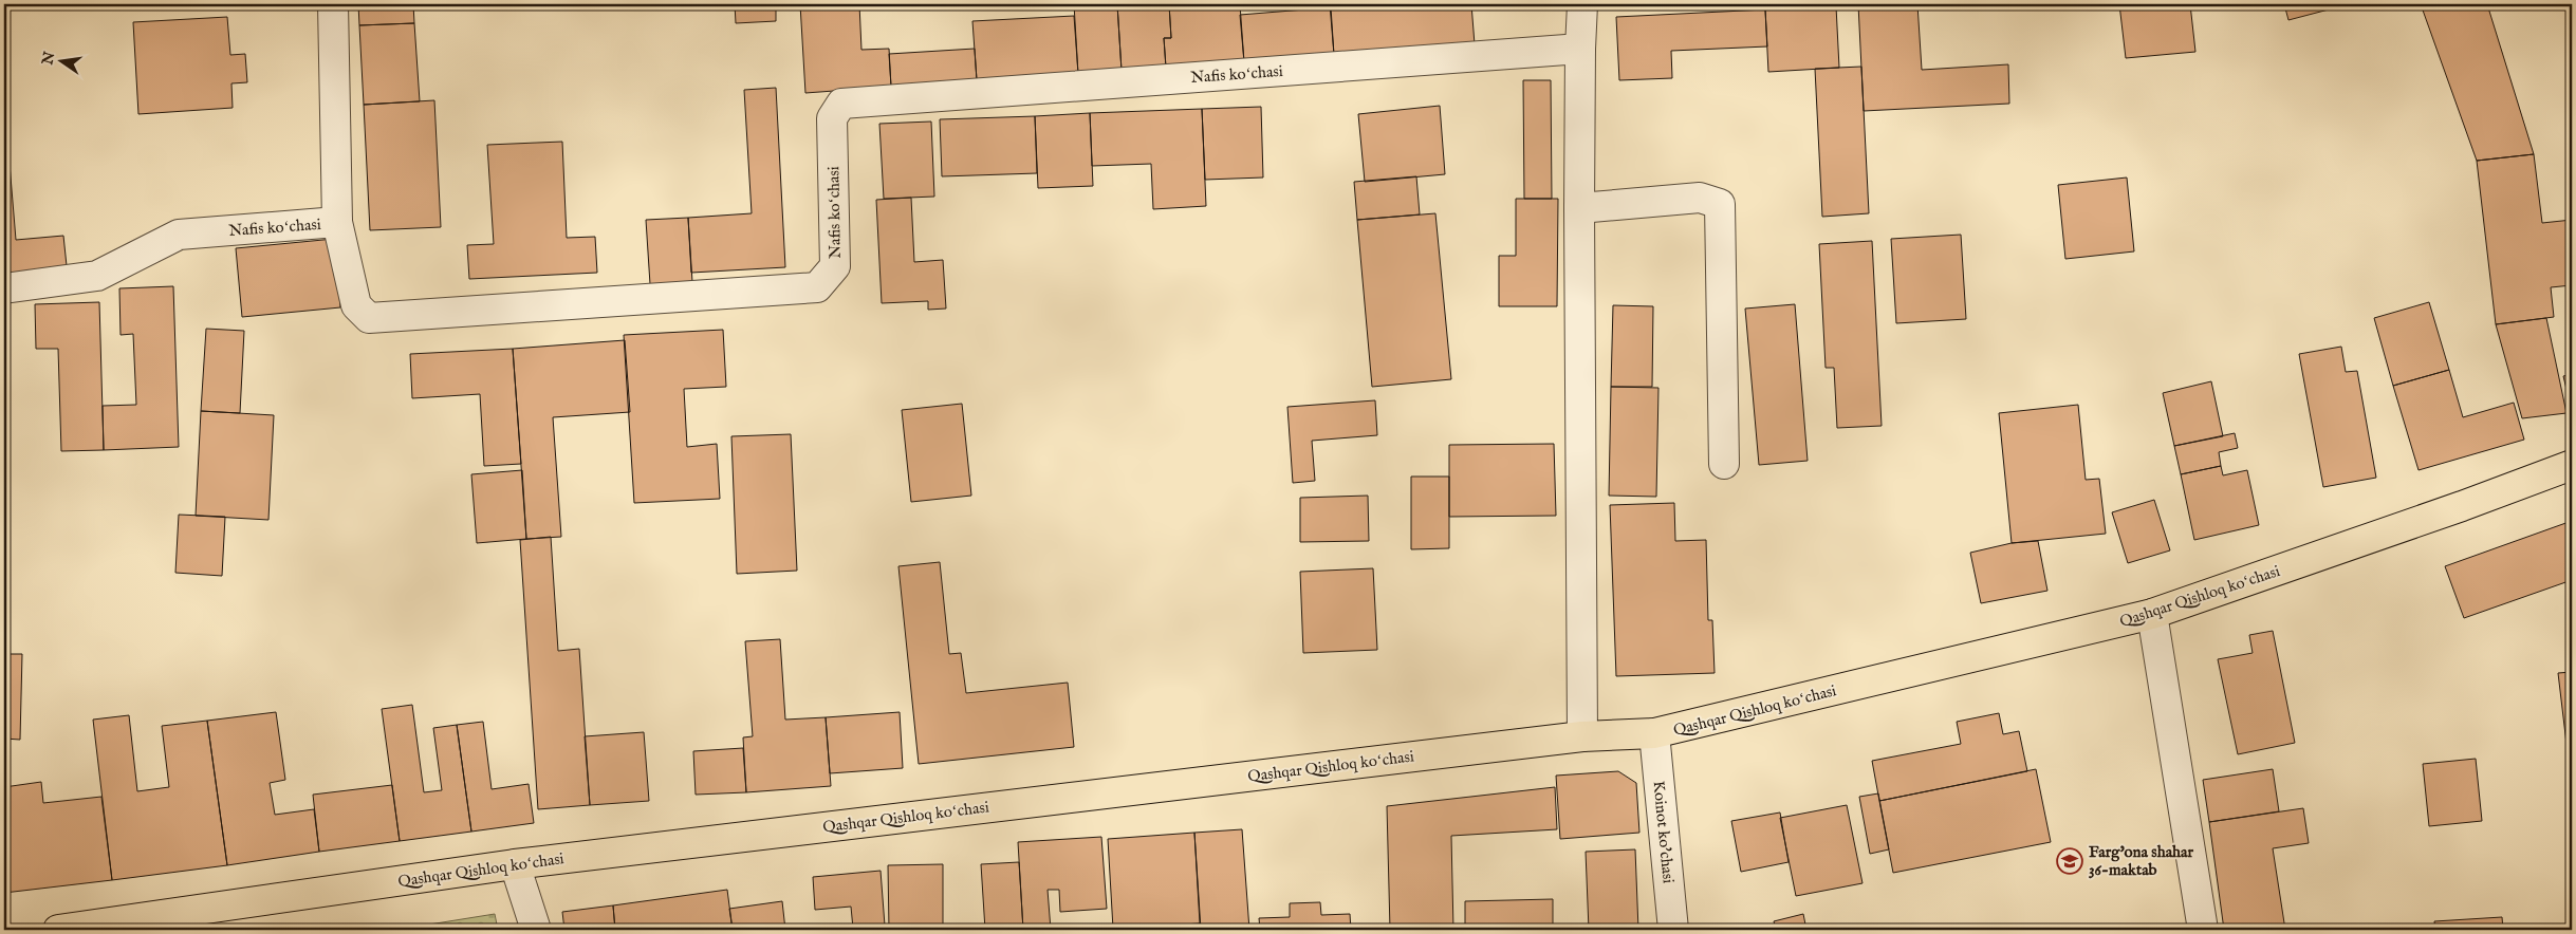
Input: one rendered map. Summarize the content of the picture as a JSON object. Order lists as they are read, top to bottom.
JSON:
{
  "streets": {
    "main road": ["Qashqar Qishloq koʻchasi"],
    "street": ["Nafis koʻchasi", "Koinot ko'chasi"]
  },
  "crossings": [
    ["Qashqar Qishloq koʻchasi", "Koinot ko'chasi"]
  ],
  "places": {
    "school or university": ["Farg'ona shahar 36-maktab"]
  },
  "north": "left"
}
